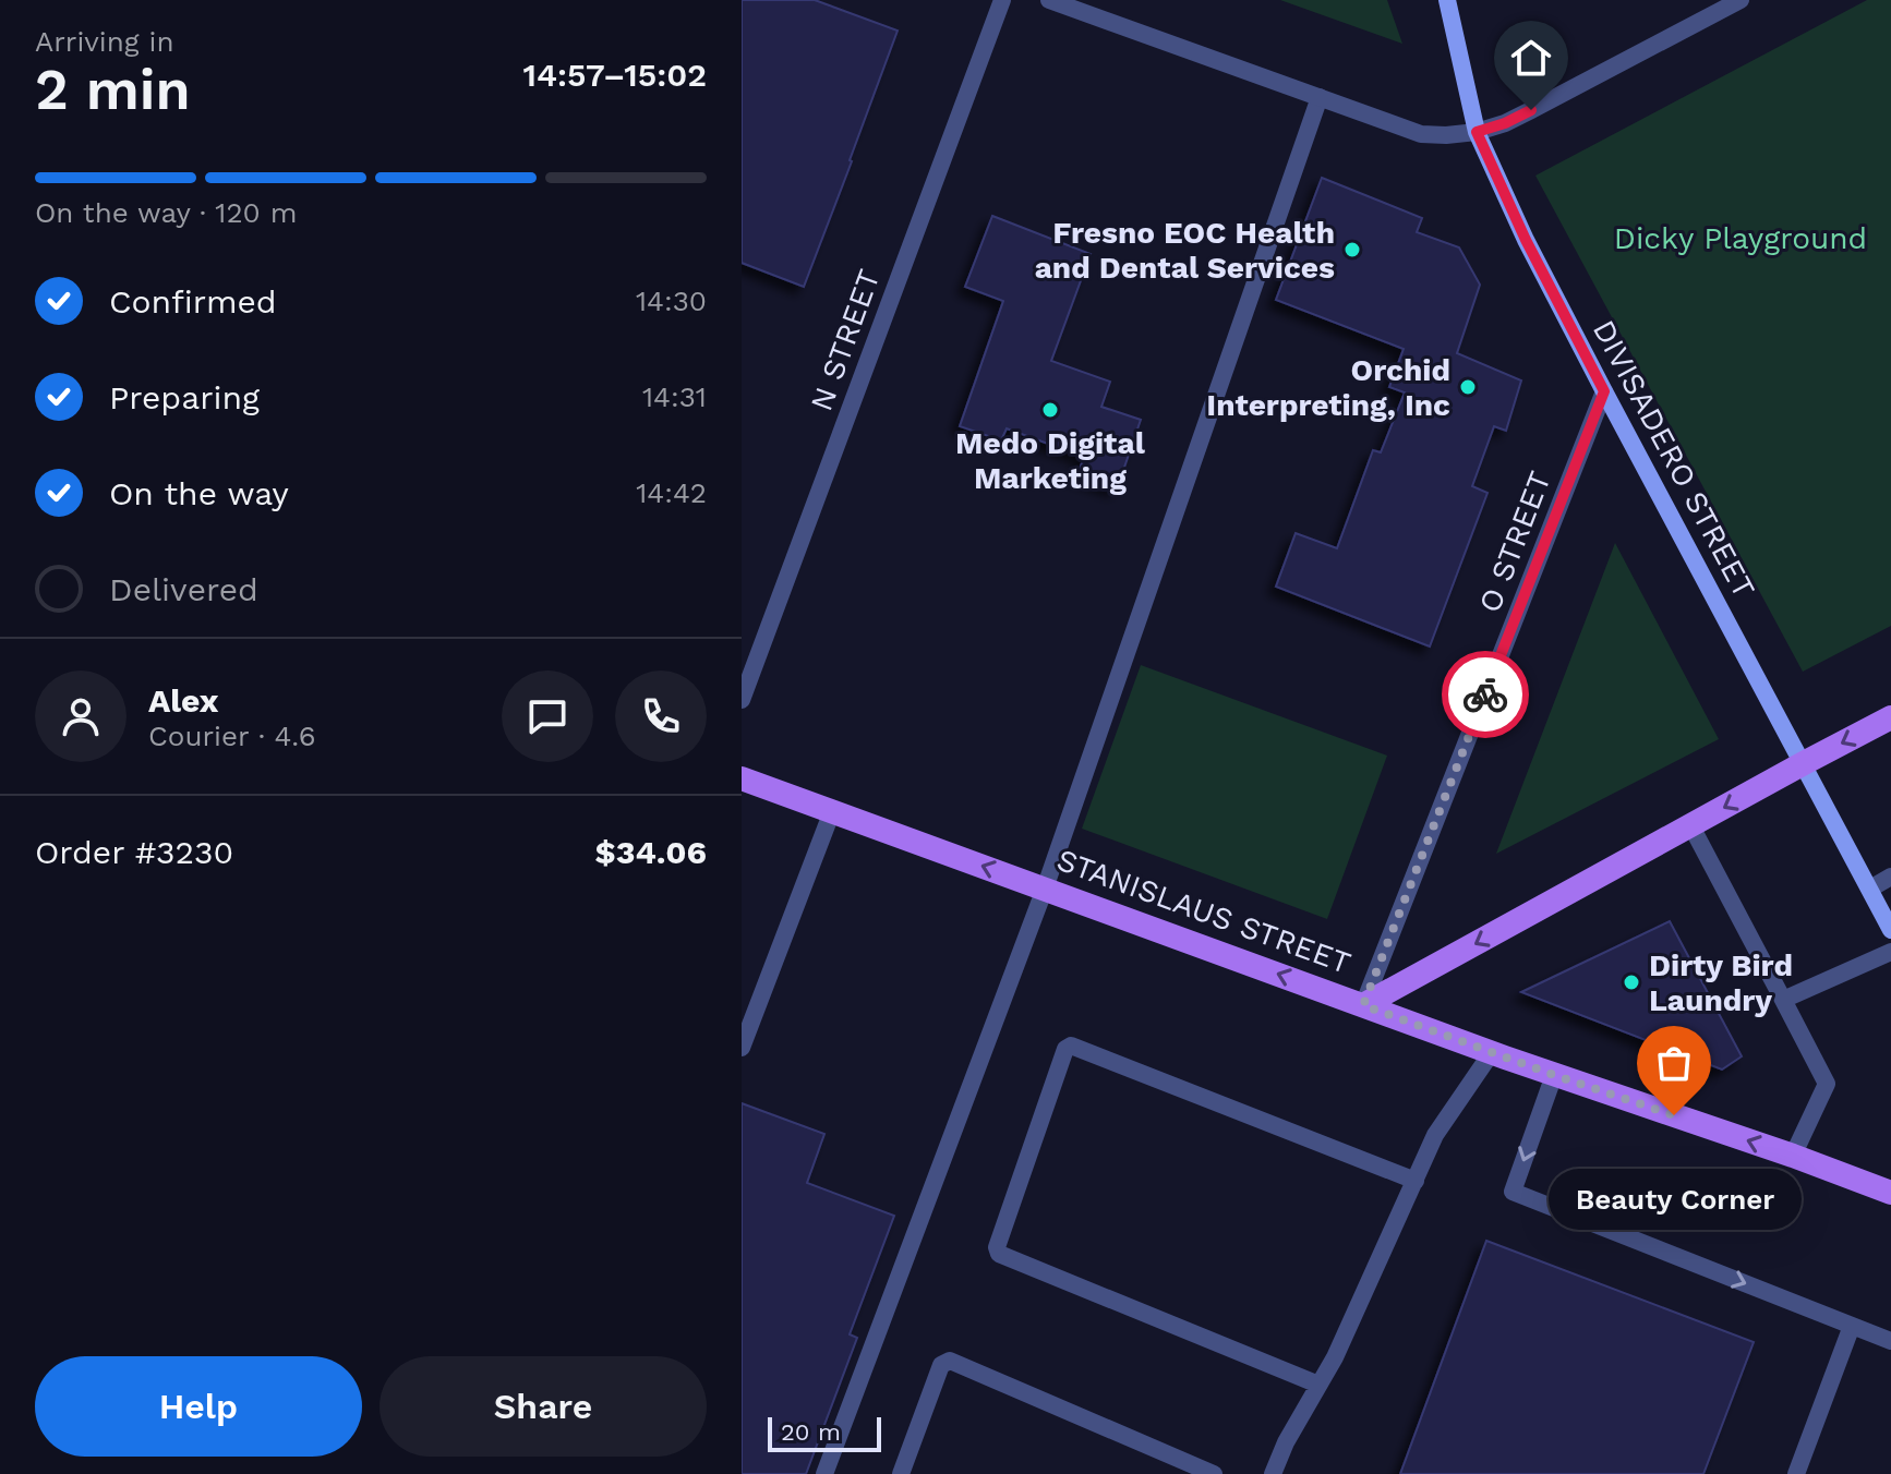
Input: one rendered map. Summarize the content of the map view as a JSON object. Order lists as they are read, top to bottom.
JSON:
{
  "streets": {
    "main road": ["DIVISADERO STREET", "STANISLAUS STREET"],
    "street": ["N STREET", "O STREET"]
  },
  "crossings": [
    ["DIVISADERO STREET", "O STREET"],
    ["O STREET", "STANISLAUS STREET"]
  ],
  "one_way": ["STANISLAUS STREET"],
  "parks": ["Dicky Playground"],
  "places": [
    "Fresno EOC Health and Dental Services",
    "Orchid Interpreting, Inc",
    "Medo Digital Marketing",
    "Dirty Bird Laundry",
    "Beauty Corner"
  ],
  "scale_bar": "20 m",
  "page": {
    "heading": ["2 min", "Arriving in", "14:57–15:02"],
    "panel": [
      "Alex",
      "Courier · 4.6",
      "Order #3230",
      "$34.06"
    ],
    "bar": "On the way · 120 m",
    "list": [
      ["Confirmed", "14:30"],
      ["Preparing", "14:31"],
      ["On the way", "14:42"],
      "Delivered"
    ],
    "bubble": "Beauty Corner",
    "buttons": ["Help", "Share"],
    "scale": "20 m"
  }
}
